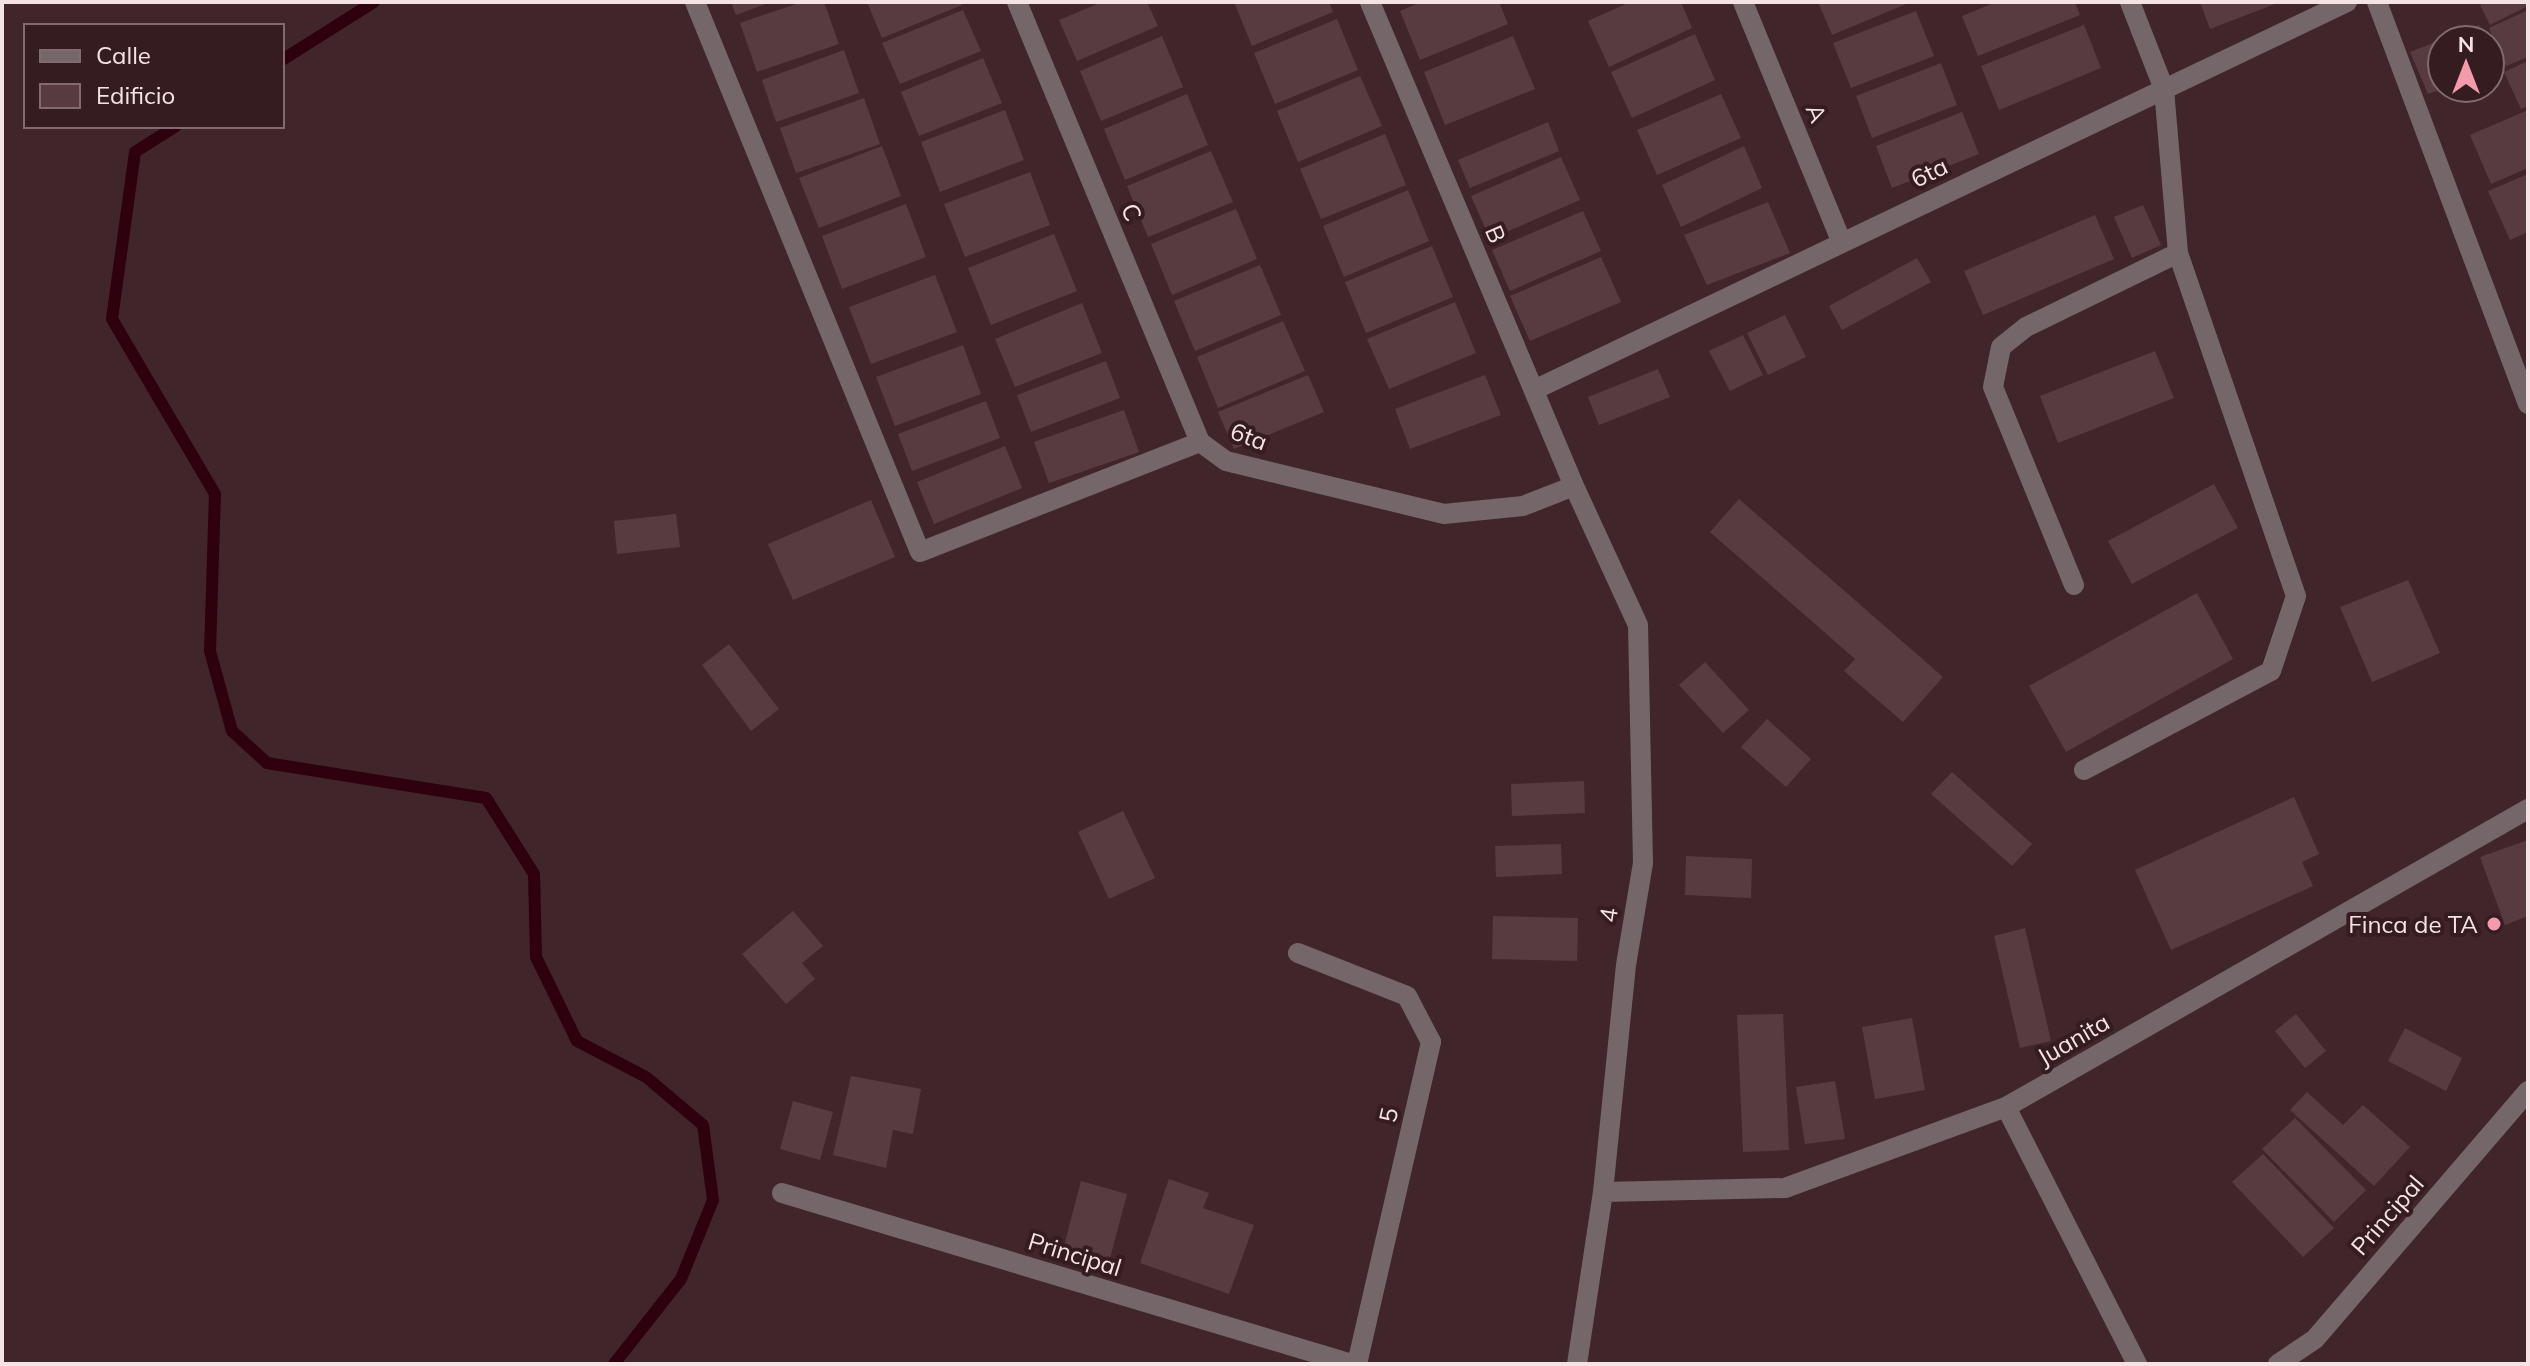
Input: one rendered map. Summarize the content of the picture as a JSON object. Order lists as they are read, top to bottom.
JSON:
{
  "streets": {
    "street": [
      "A",
      "6ta",
      "C",
      "B",
      "4",
      "Juanita",
      "5",
      "Principal"
    ]
  },
  "crossings": [
    ["A", "6ta"],
    ["6ta", "C"],
    ["6ta", "B"],
    ["6ta", "4"],
    ["B", "4"],
    ["4", "Juanita"],
    ["5", "Principal"]
  ],
  "places": ["Finca de TA"],
  "legend": ["Calle", "Edificio"],
  "north": "top"
}
